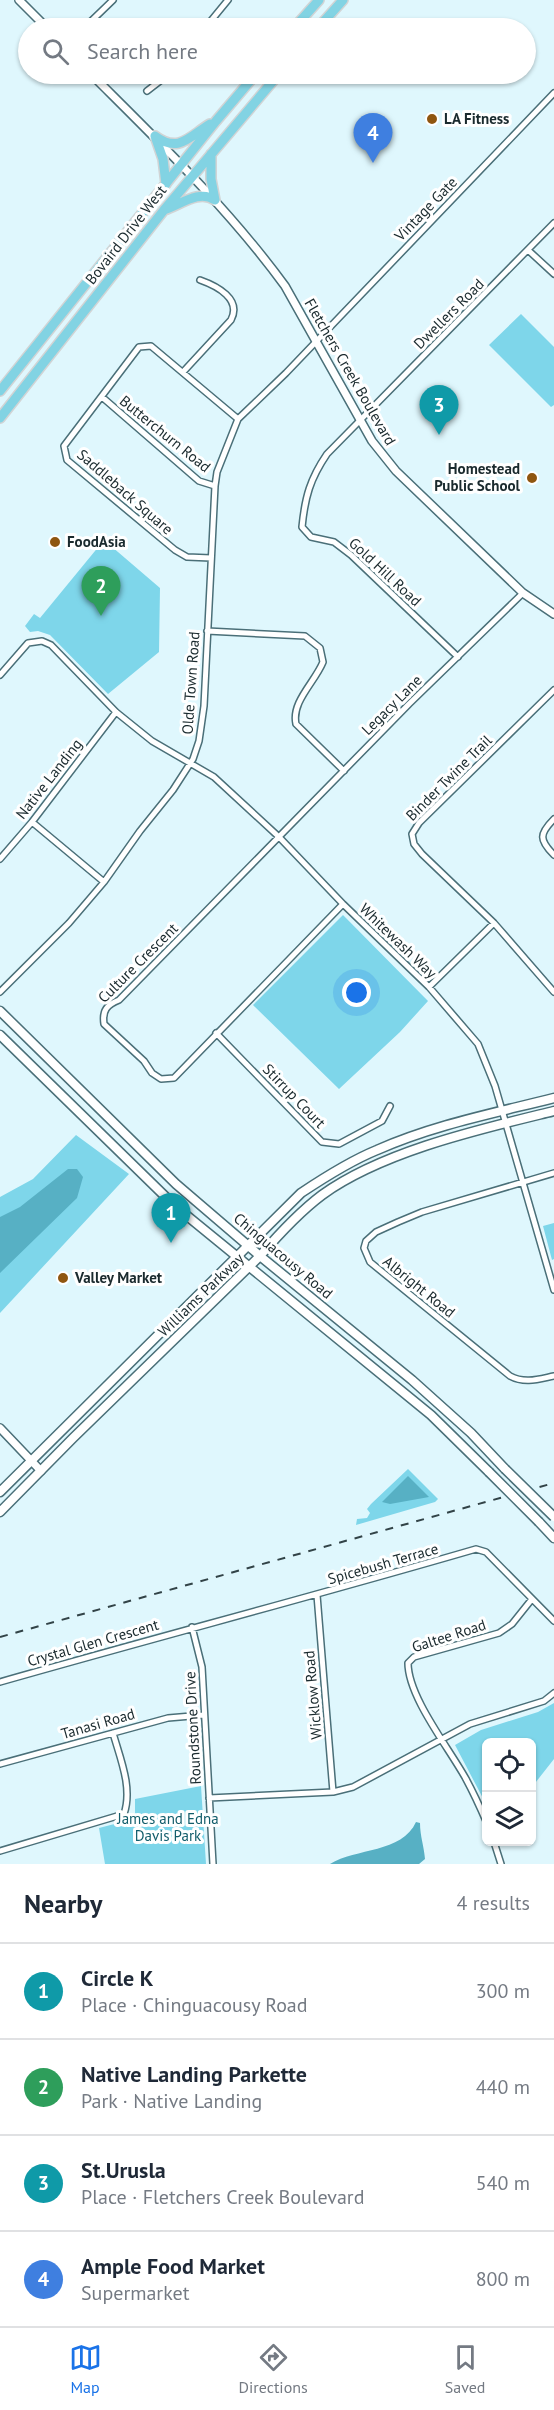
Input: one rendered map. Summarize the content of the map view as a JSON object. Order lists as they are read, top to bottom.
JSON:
{
  "streets": {
    "main road": ["Bovaird Drive West", "Chinguacousy Road", "Williams Parkway"],
    "street": [
      "Vintage Gate",
      "Dwellers Road",
      "Fletchers Creek Boulevard",
      "Butterchurn Road",
      "Saddleback Square",
      "Gold Hill Road",
      "Olde Town Road",
      "Legacy Lane",
      "Binder Twine Trail",
      "Native Landing",
      "Whitewash Way",
      "Culture Crescent",
      "Stirrup Court",
      "Albright Road",
      "Spicebush Terrace",
      "Galtee Road",
      "Crystal Glen Crescent",
      "Wicklow Road",
      "Tanasi Road",
      "Roundstone Drive"
    ]
  },
  "crossings": [
    ["Vintage Gate", "Fletchers Creek Boulevard"],
    ["Vintage Gate", "Olde Town Road"],
    ["Bovaird Drive West", "Fletchers Creek Boulevard"],
    ["Dwellers Road", "Fletchers Creek Boulevard"],
    ["Dwellers Road", "Gold Hill Road"],
    ["Fletchers Creek Boulevard", "Gold Hill Road"],
    ["Fletchers Creek Boulevard", "Olde Town Road"],
    ["Fletchers Creek Boulevard", "Legacy Lane"],
    ["Butterchurn Road", "Saddleback Square"],
    ["Butterchurn Road", "Olde Town Road"],
    ["Saddleback Square", "Olde Town Road"],
    ["Gold Hill Road", "Legacy Lane"],
    ["Olde Town Road", "Whitewash Way"],
    ["Legacy Lane", "Whitewash Way"],
    ["Legacy Lane", "Culture Crescent"],
    ["Whitewash Way", "Culture Crescent"],
    ["Whitewash Way", "Albright Road"],
    ["Whitewash Way", "Williams Parkway"],
    ["Culture Crescent", "Stirrup Court"],
    ["Chinguacousy Road", "Williams Parkway"],
    ["Spicebush Terrace", "Galtee Road"],
    ["Spicebush Terrace", "Crystal Glen Crescent"],
    ["Spicebush Terrace", "Wicklow Road"],
    ["Spicebush Terrace", "Roundstone Drive"],
    ["Crystal Glen Crescent", "Roundstone Drive"],
    ["Tanasi Road", "Roundstone Drive"]
  ],
  "parks": ["James and Edna Davis Park"],
  "places": [
    "LA Fitness",
    "Homestead Public School",
    "FoodAsia",
    "Valley Market"
  ],
  "page": {
    "search": "Search here",
    "pins": [
      "4",
      "3",
      "2",
      "1"
    ],
    "heading": ["Nearby", "4 results"],
    "list": [
      {
        "mark": "1",
        "name": "Circle K",
        "note": "Place · Chinguacousy Road",
        "value": "300 m"
      },
      {
        "mark": "2",
        "name": "Native Landing Parkette",
        "note": "Park · Native Landing",
        "value": "440 m"
      },
      {
        "mark": "3",
        "name": "St.Urusla",
        "note": "Place · Fletchers Creek Boulevard",
        "value": "540 m"
      },
      {
        "mark": "4",
        "name": "Ample Food Market",
        "note": "Supermarket",
        "value": "800 m"
      }
    ],
    "nav": ["Map", "Directions", "Saved"]
  }
}
